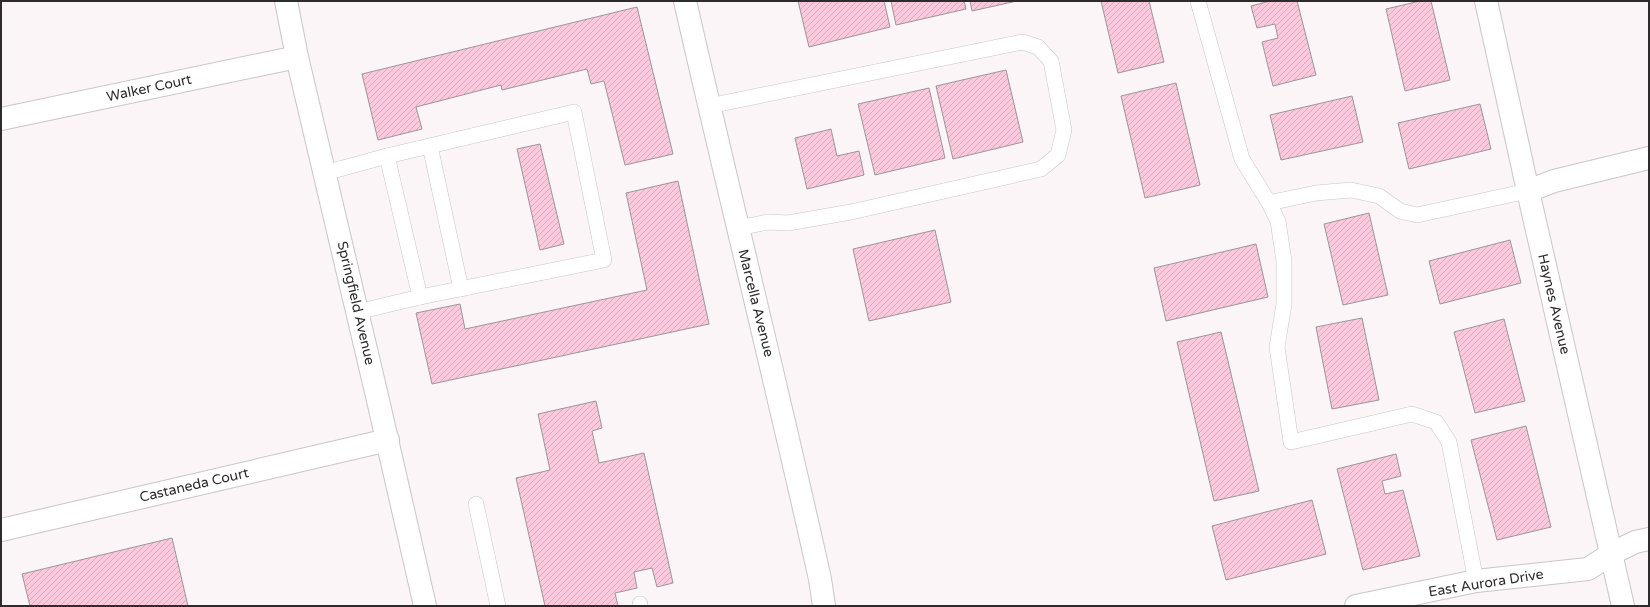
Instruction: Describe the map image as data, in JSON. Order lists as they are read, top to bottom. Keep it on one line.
{"streets":{"street":["Walker Court","Springfield Avenue","Marcella Avenue","Haynes Avenue","Castaneda Court","East Aurora Drive"]},"crossings":[["Walker Court","Springfield Avenue"],["Springfield Avenue","Castaneda Court"],["Haynes Avenue","East Aurora Drive"]]}
